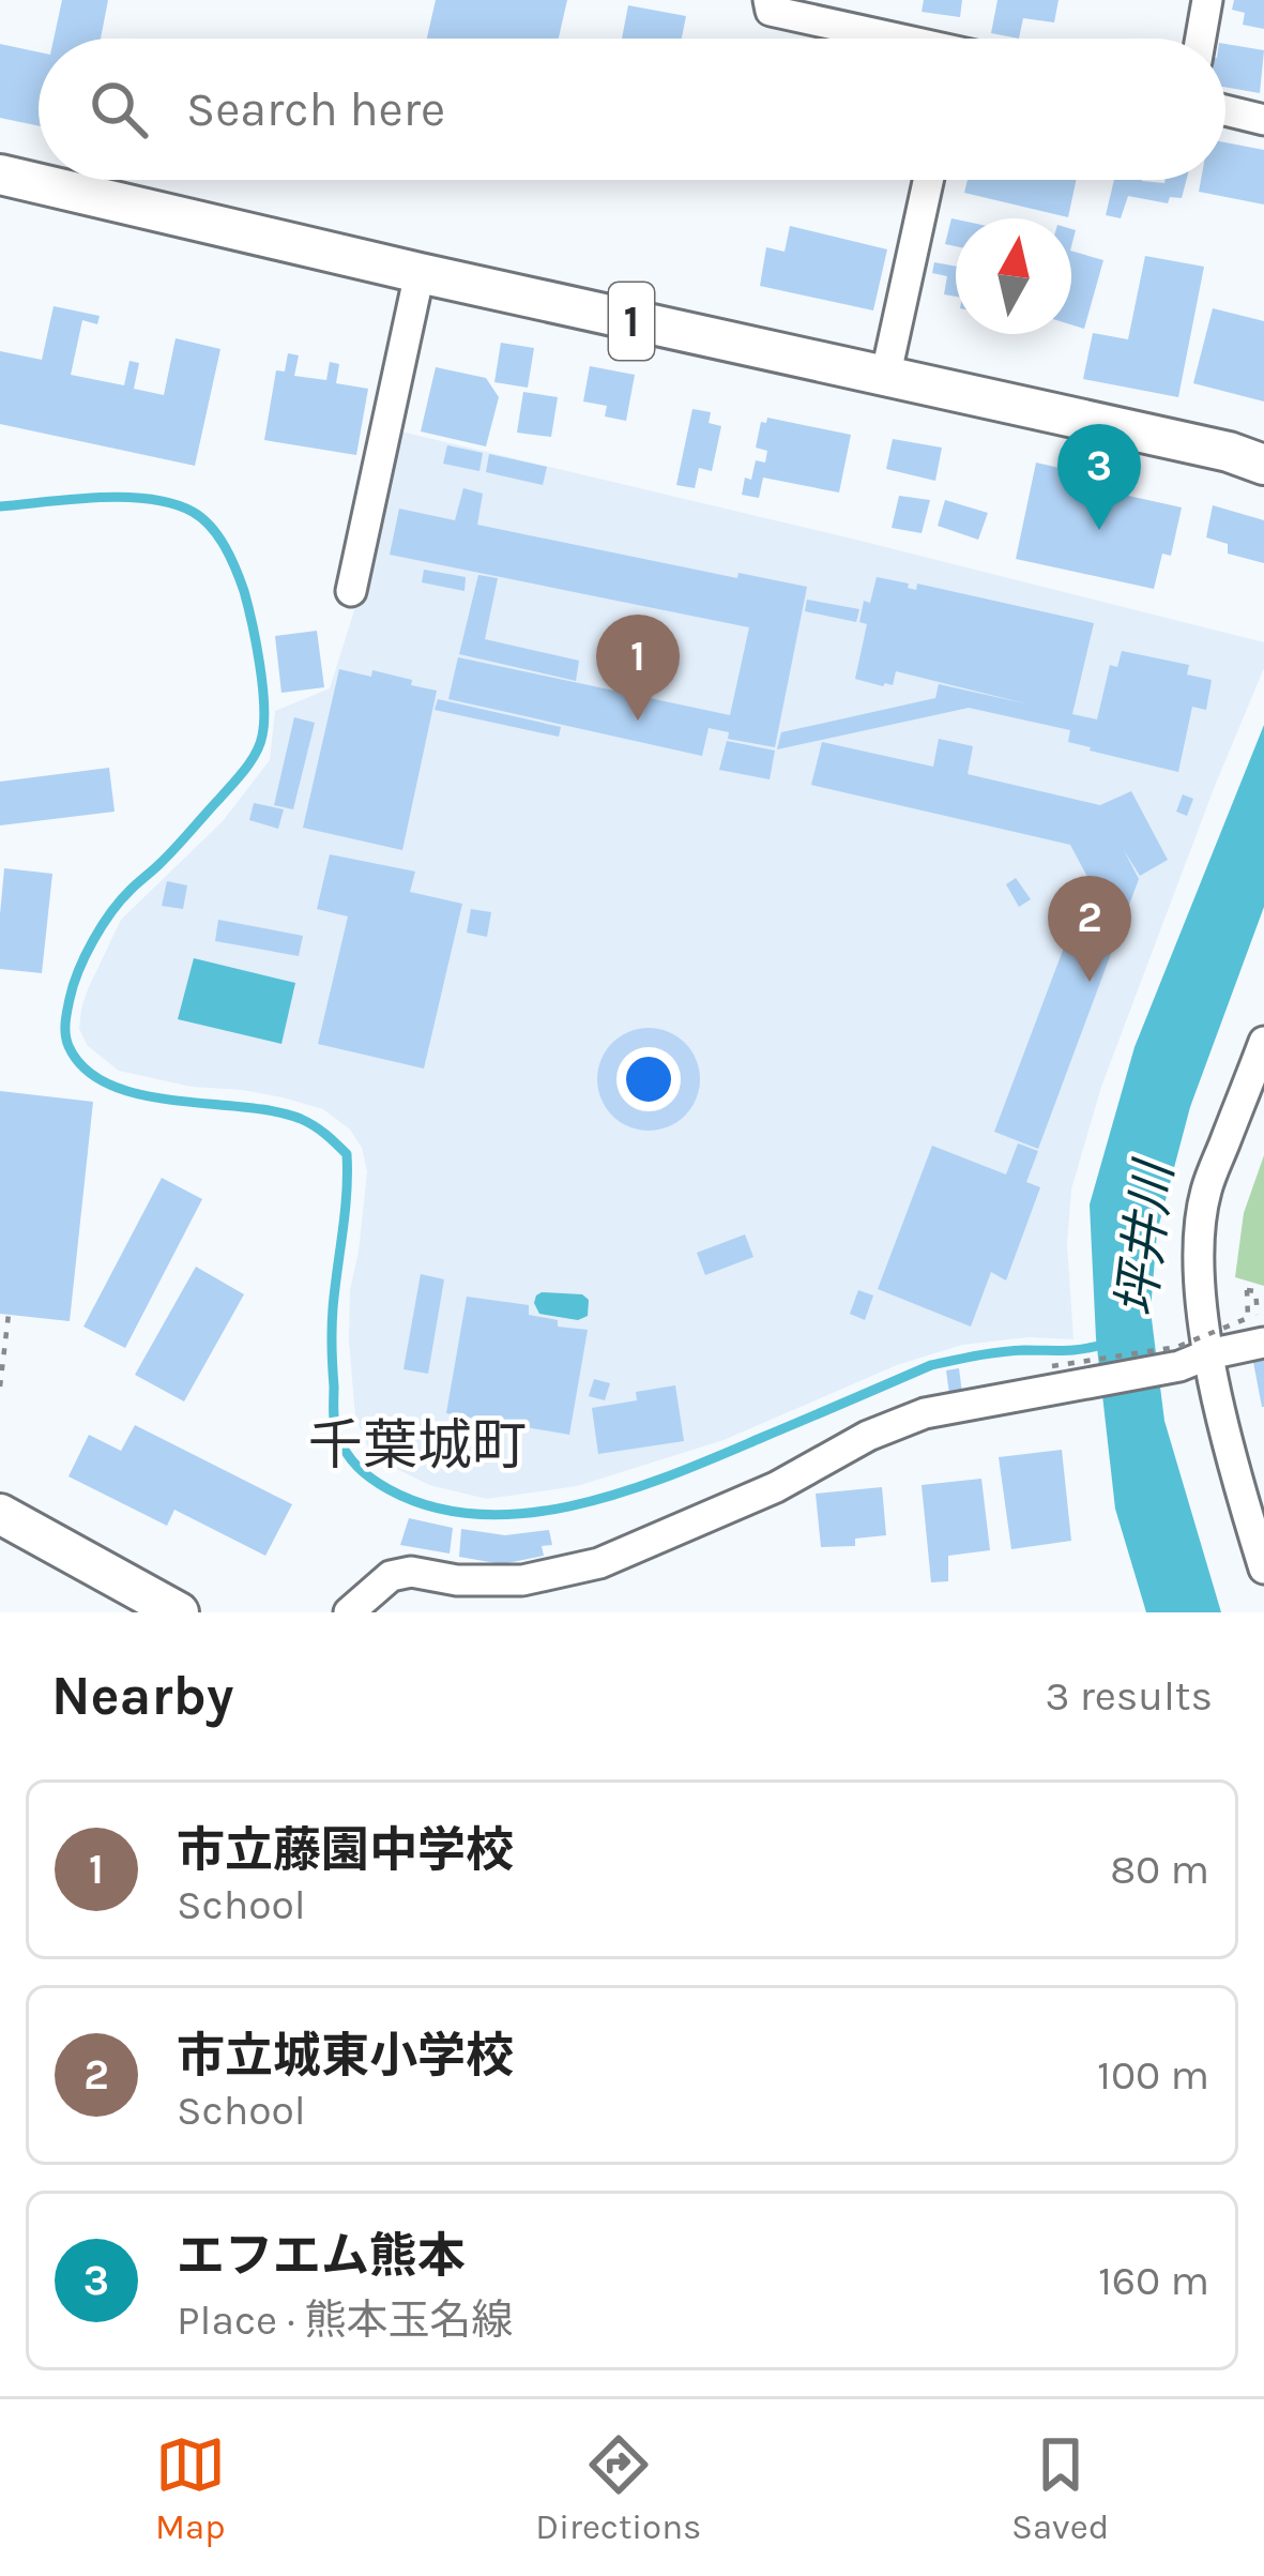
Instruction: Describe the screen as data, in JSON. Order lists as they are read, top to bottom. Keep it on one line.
{"streets":{"main road":["1"]},"districts":["千葉城町"],"water":["坪井川"],"north":"top","page":{"search":"Search here","pins":["3","1","2"],"heading":["Nearby","3 results"],"list":[{"mark":"1","name":"市立藤園中学校","note":"School","value":"80 m"},{"mark":"2","name":"市立城東小学校","note":"School","value":"100 m"},{"mark":"3","name":"エフエム熊本","note":"Place · 熊本玉名線","value":"160 m"}],"nav":["Map","Directions","Saved"]}}
